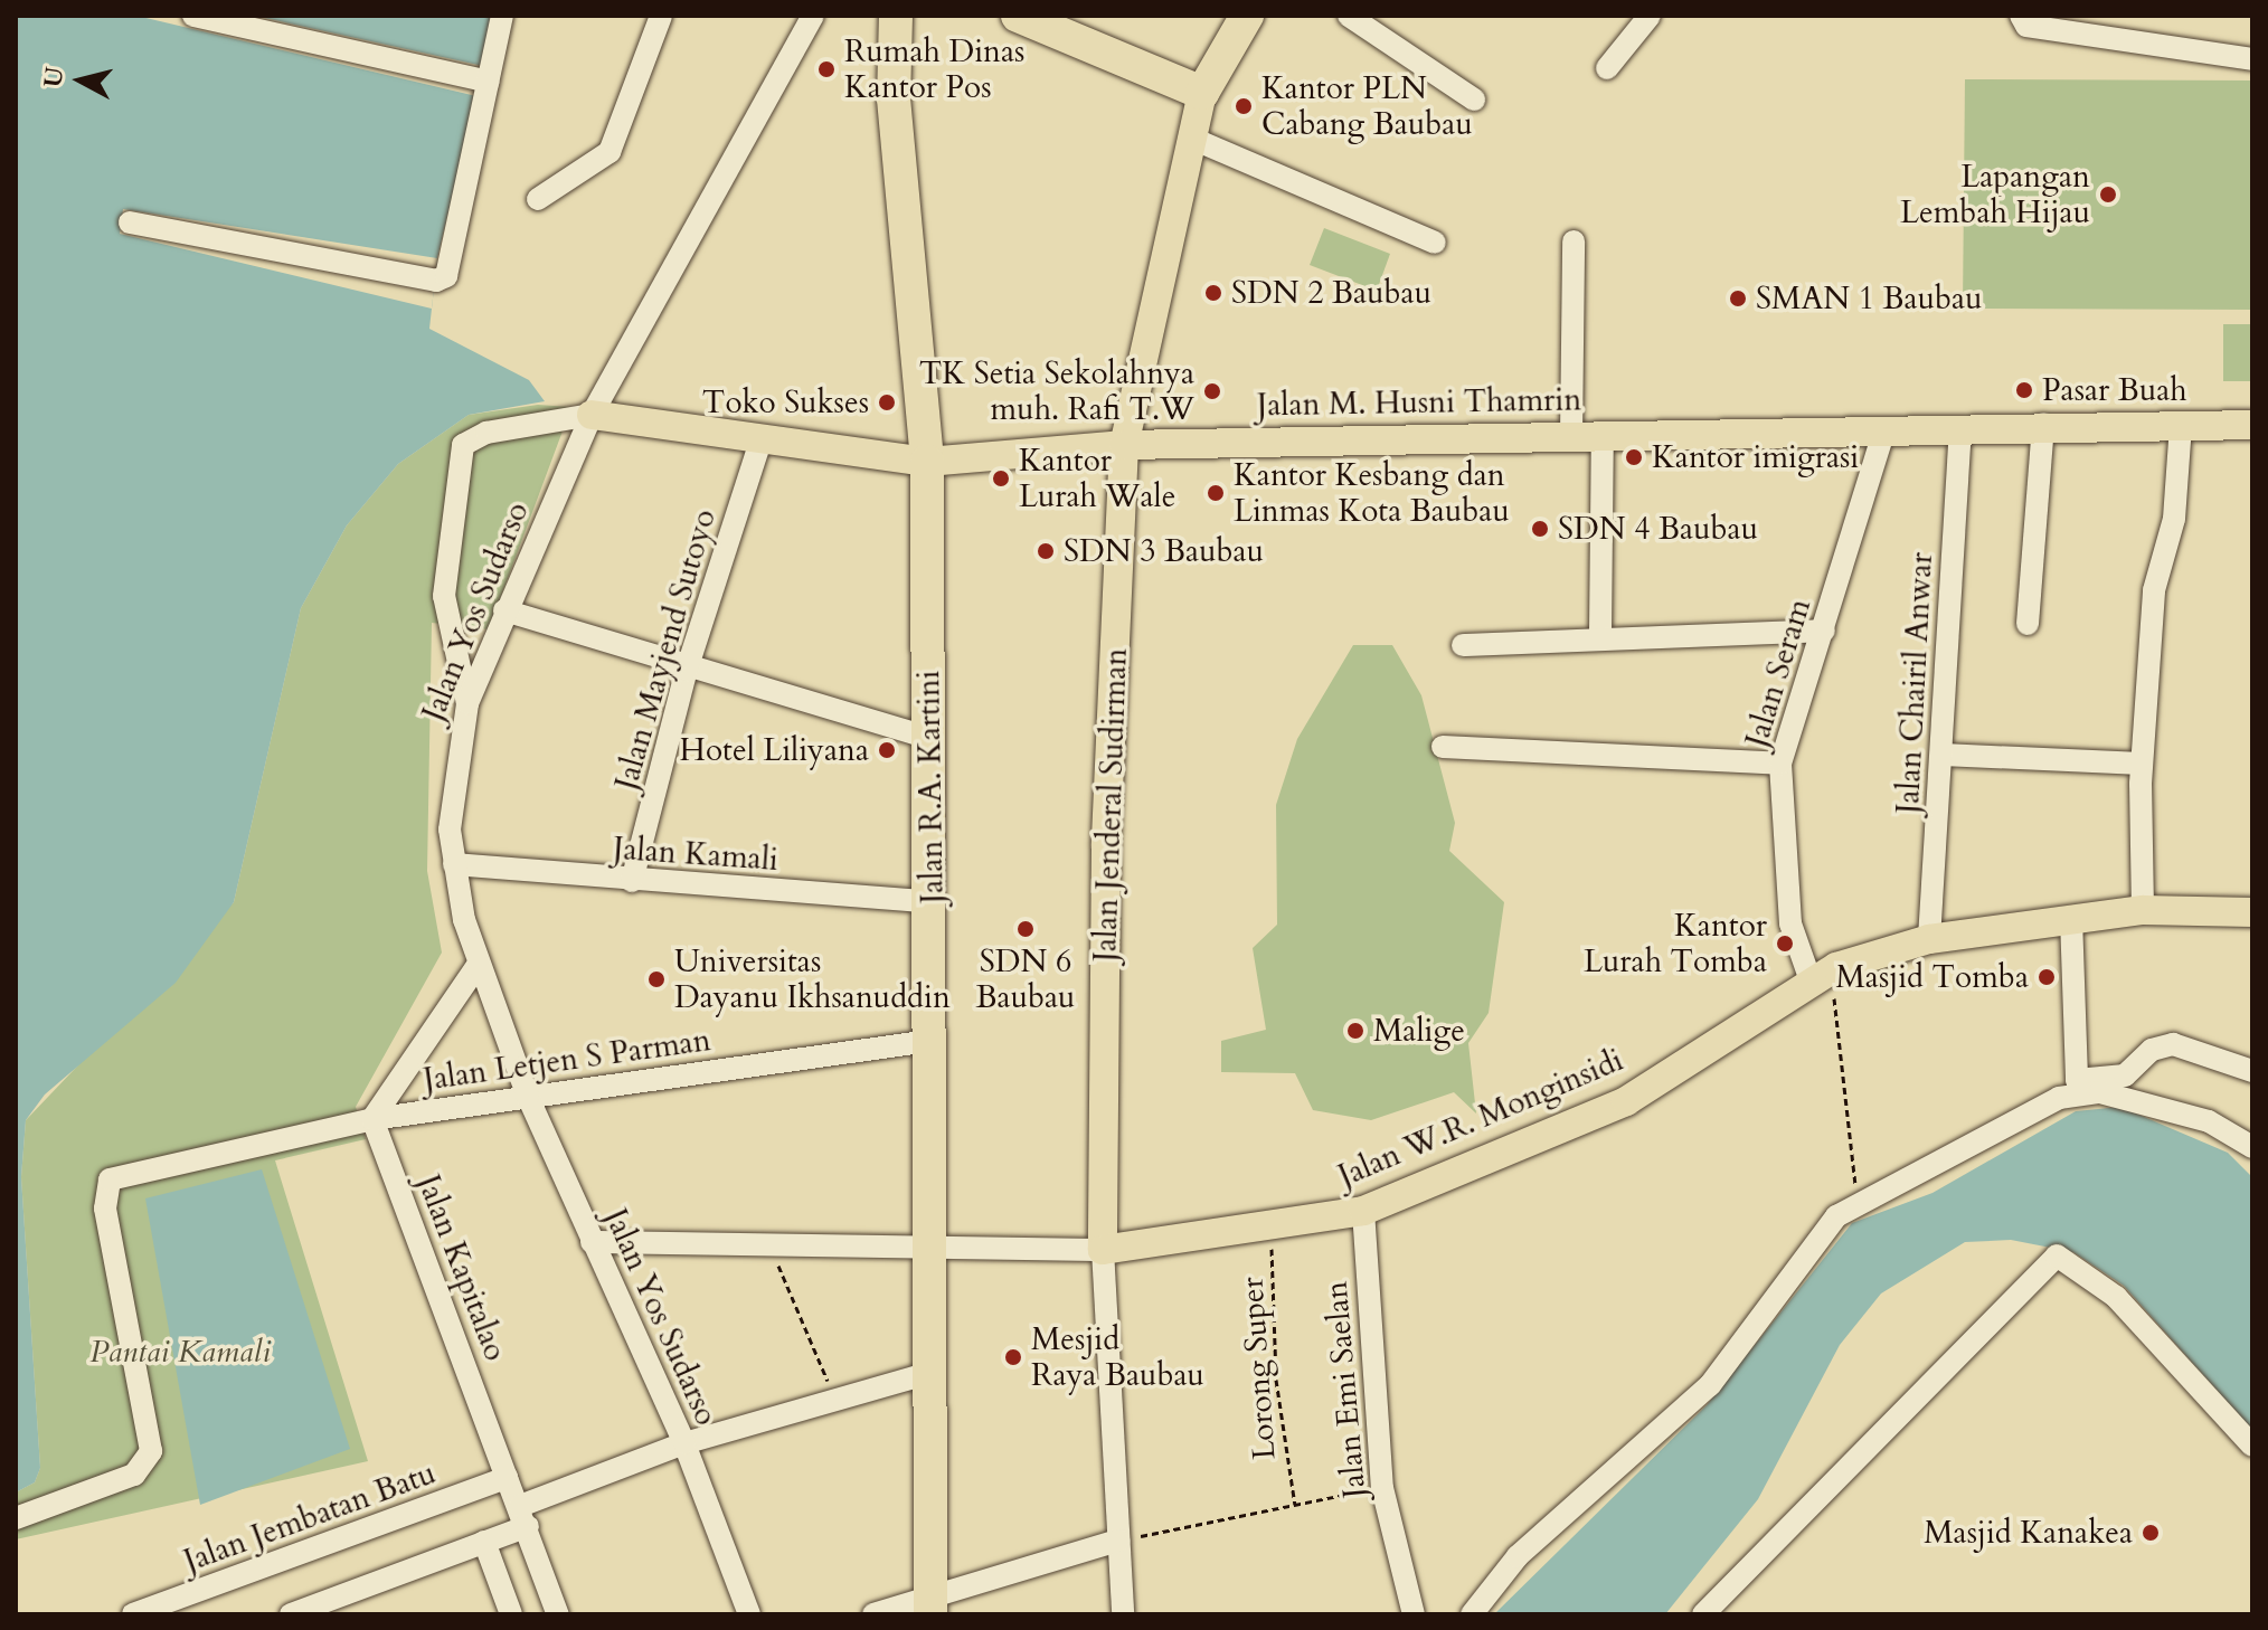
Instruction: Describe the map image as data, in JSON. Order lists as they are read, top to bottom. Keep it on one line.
{"streets":{"highway":["Jalan R.A. Kartini","Jalan Jenderal Sudirman"],"main road":["Jalan M. Husni Thamrin","Jalan W.R. Monginsidi"],"street":["Jalan Yos Sudarso","Jalan Mayjend Sutoyo","Jalan Seram","Jalan Chairil Anwar","Jalan Kamali","Jalan Letjen S Parman","Jalan Kapitalao","Jalan Emi Saelan","Jalan Jembatan Batu"],"path":["Lorong Super"]},"crossings":[["Jalan M. Husni Thamrin","Jalan Yos Sudarso"],["Jalan M. Husni Thamrin","Jalan Mayjend Sutoyo"],["Jalan M. Husni Thamrin","Jalan Seram"],["Jalan M. Husni Thamrin","Jalan Chairil Anwar"],["Jalan M. Husni Thamrin","Jalan R.A. Kartini"],["Jalan M. Husni Thamrin","Jalan Jenderal Sudirman"],["Jalan Yos Sudarso","Jalan Kamali"],["Jalan Yos Sudarso","Jalan Letjen S Parman"],["Jalan Yos Sudarso","Jalan W.R. Monginsidi"],["Jalan Mayjend Sutoyo","Jalan Kamali"],["Jalan Seram","Jalan W.R. Monginsidi"],["Jalan Chairil Anwar","Jalan W.R. Monginsidi"],["Jalan R.A. Kartini","Jalan Kamali"],["Jalan R.A. Kartini","Jalan Letjen S Parman"],["Jalan R.A. Kartini","Jalan W.R. Monginsidi"],["Jalan Jenderal Sudirman","Jalan W.R. Monginsidi"],["Jalan Letjen S Parman","Jalan Kapitalao"],["Jalan W.R. Monginsidi","Lorong Super"],["Jalan W.R. Monginsidi","Jalan Emi Saelan"],["Jalan Kapitalao","Jalan Jembatan Batu"]],"parks":["Pantai Kamali"],"places":["Rumah Dinas Kantor Pos","Kantor PLN Cabang Baubau","Lapangan Lembah Hijau","SDN 2 Baubau","SMAN 1 Baubau","Pasar Buah","TK Setia Sekolahnya muh. Rafi T.W","Toko Sukses","Kantor imigrasi","Kantor Lurah Wale","Kantor Kesbang dan Linmas Kota Baubau","SDN 4 Baubau","SDN 3 Baubau","Hotel Liliyana","SDN 6 Baubau","Kantor Lurah Tomba","Masjid Tomba","Universitas Dayanu Ikhsanuddin","Malige","Mesjid Raya Baubau","Masjid Kanakea"],"north":"left"}
